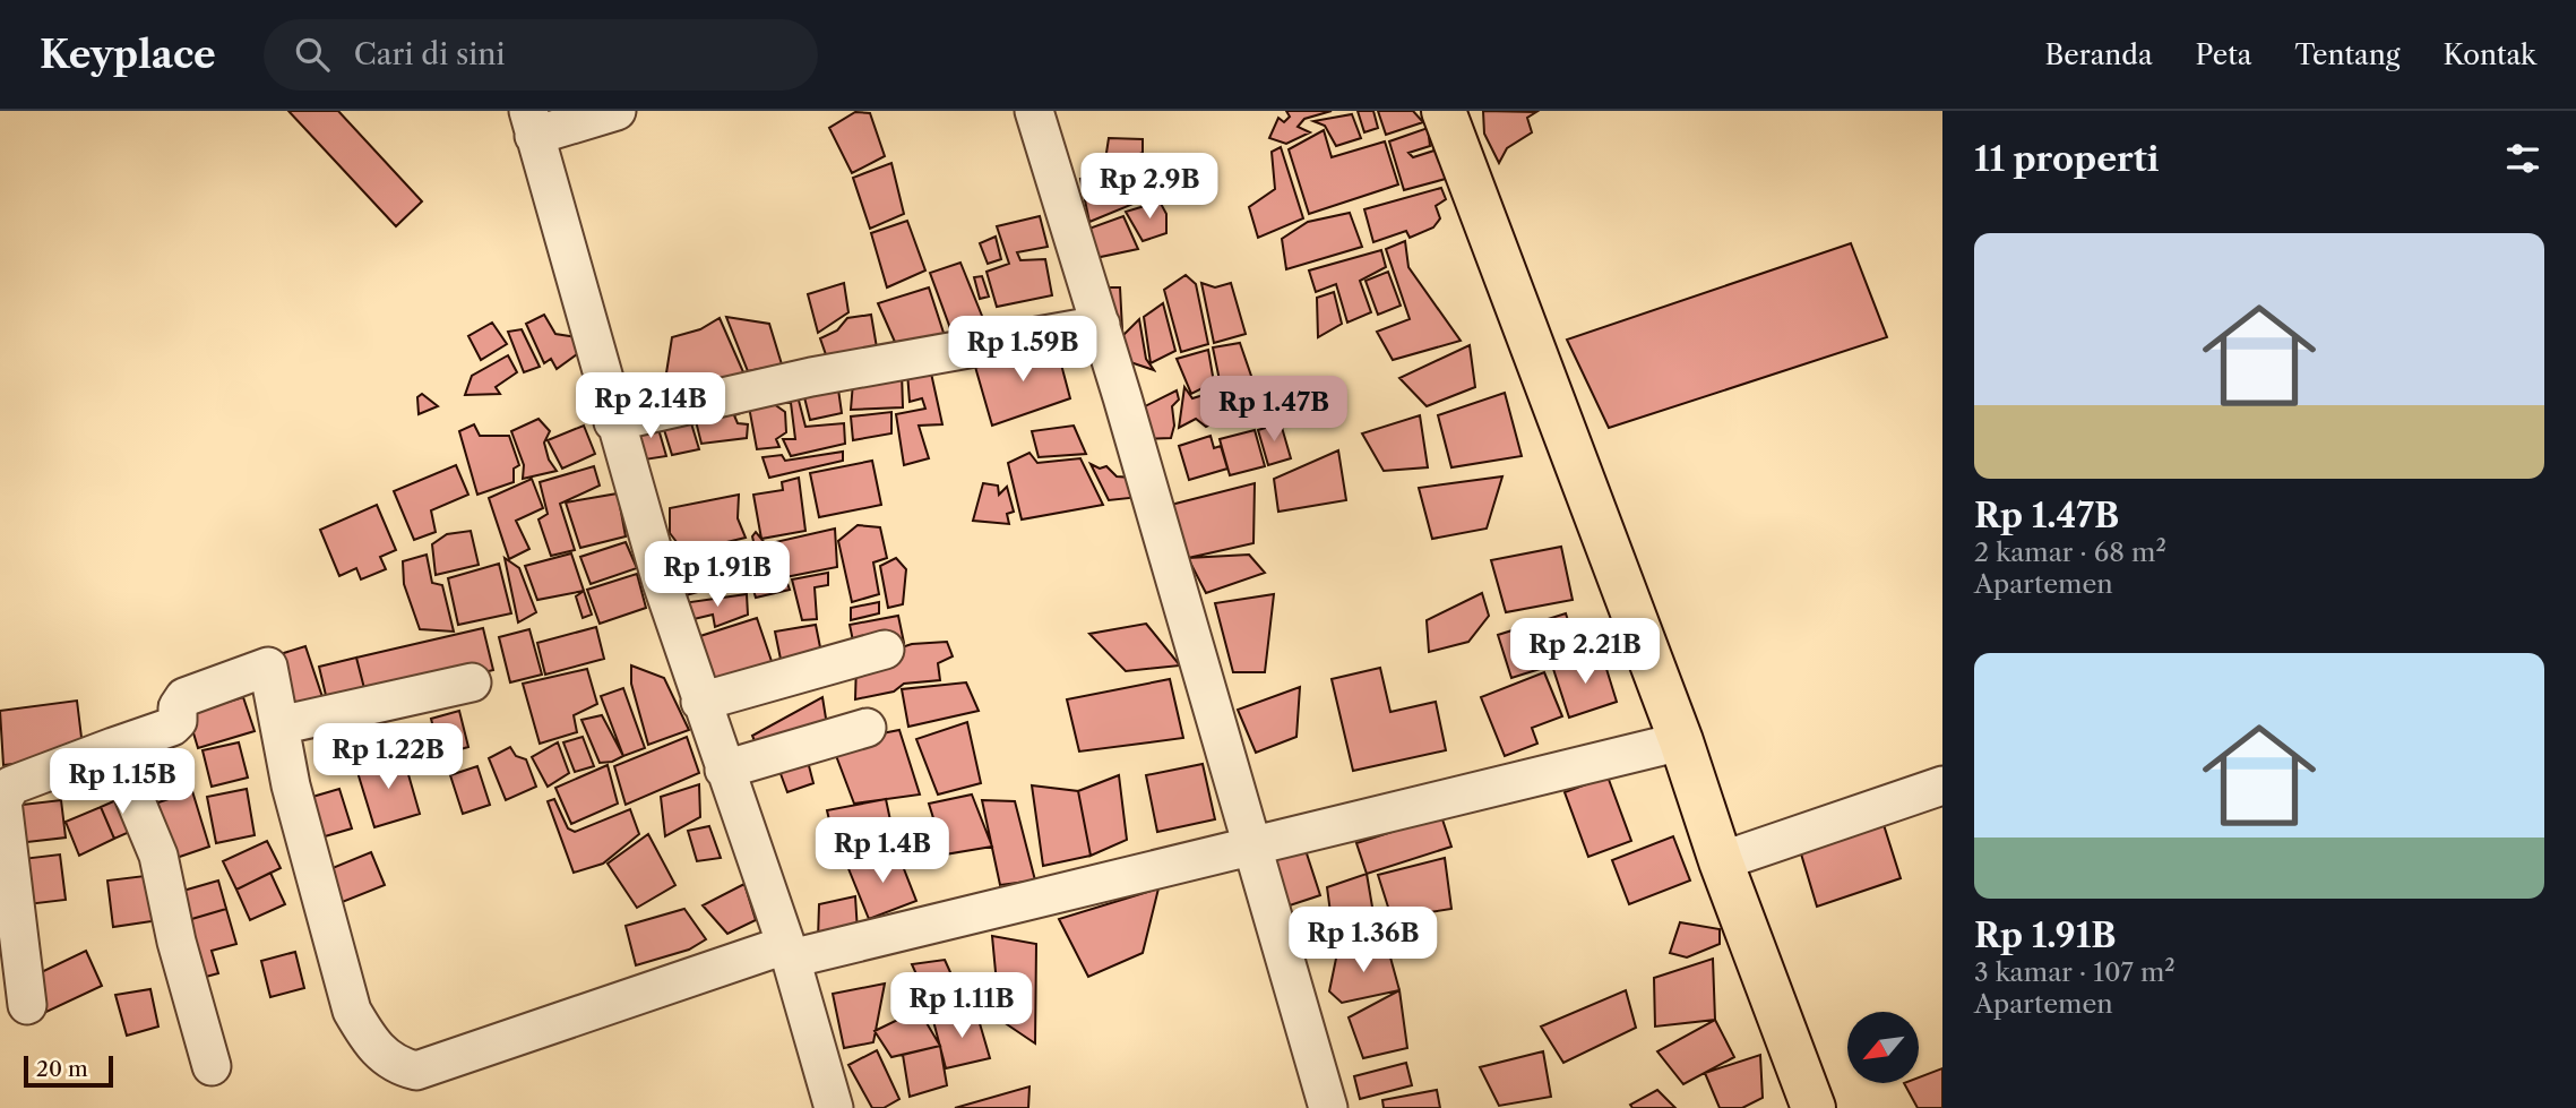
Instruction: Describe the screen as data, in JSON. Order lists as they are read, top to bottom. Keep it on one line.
{"scale_bar":"20 m","north":"bottom left","page":{"header":"Keyplace","search":"Cari di sini","nav":["Beranda","Peta","Tentang","Kontak"],"heading":"11 properti","price":["Rp 2.9B","Rp 1.59B","Rp 2.14B","Rp 1.47B","Rp 1.91B","Rp 2.21B","Rp 1.22B","Rp 1.15B","Rp 1.4B","Rp 1.36B","Rp 1.11B"],"list":[{"name":"Rp 1.47B","note":"2 kamar · 68 m² · Apartemen"},{"name":"Rp 1.91B","note":"3 kamar · 107 m² · Apartemen"}],"scale":"20 m"}}
